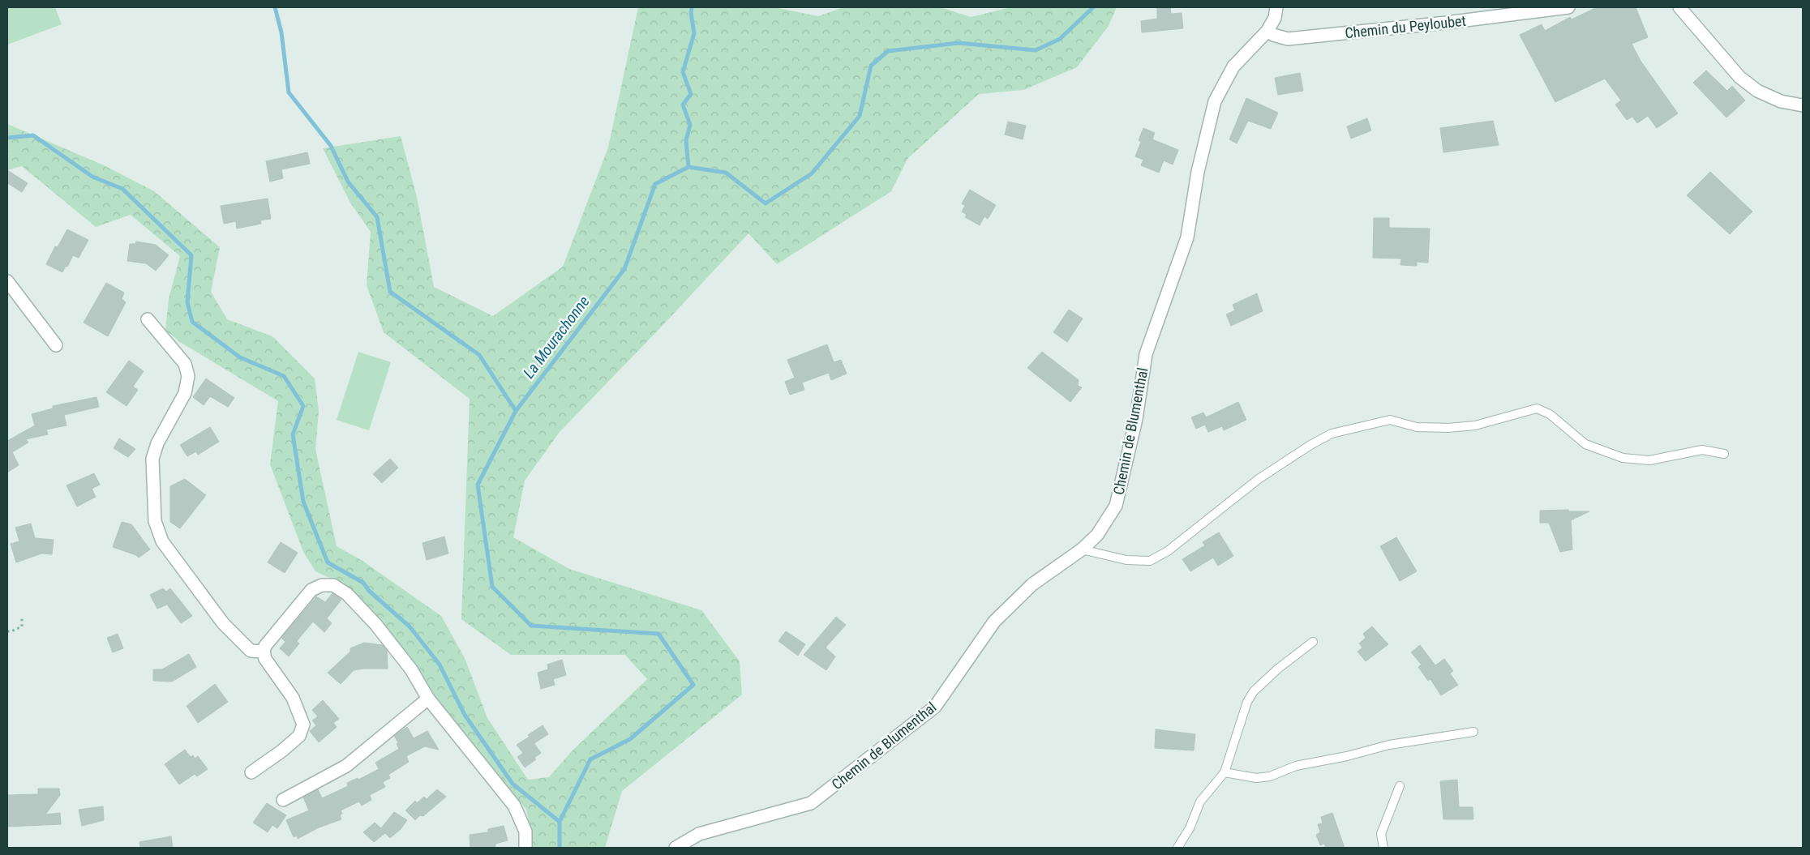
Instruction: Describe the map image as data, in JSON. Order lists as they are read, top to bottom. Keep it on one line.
{"streets":{"street":["Chemin du Peyloubet","Chemin de Blumenthal"]},"crossings":[["Chemin du Peyloubet","Chemin de Blumenthal"]],"water":["La Mourachonne"]}
